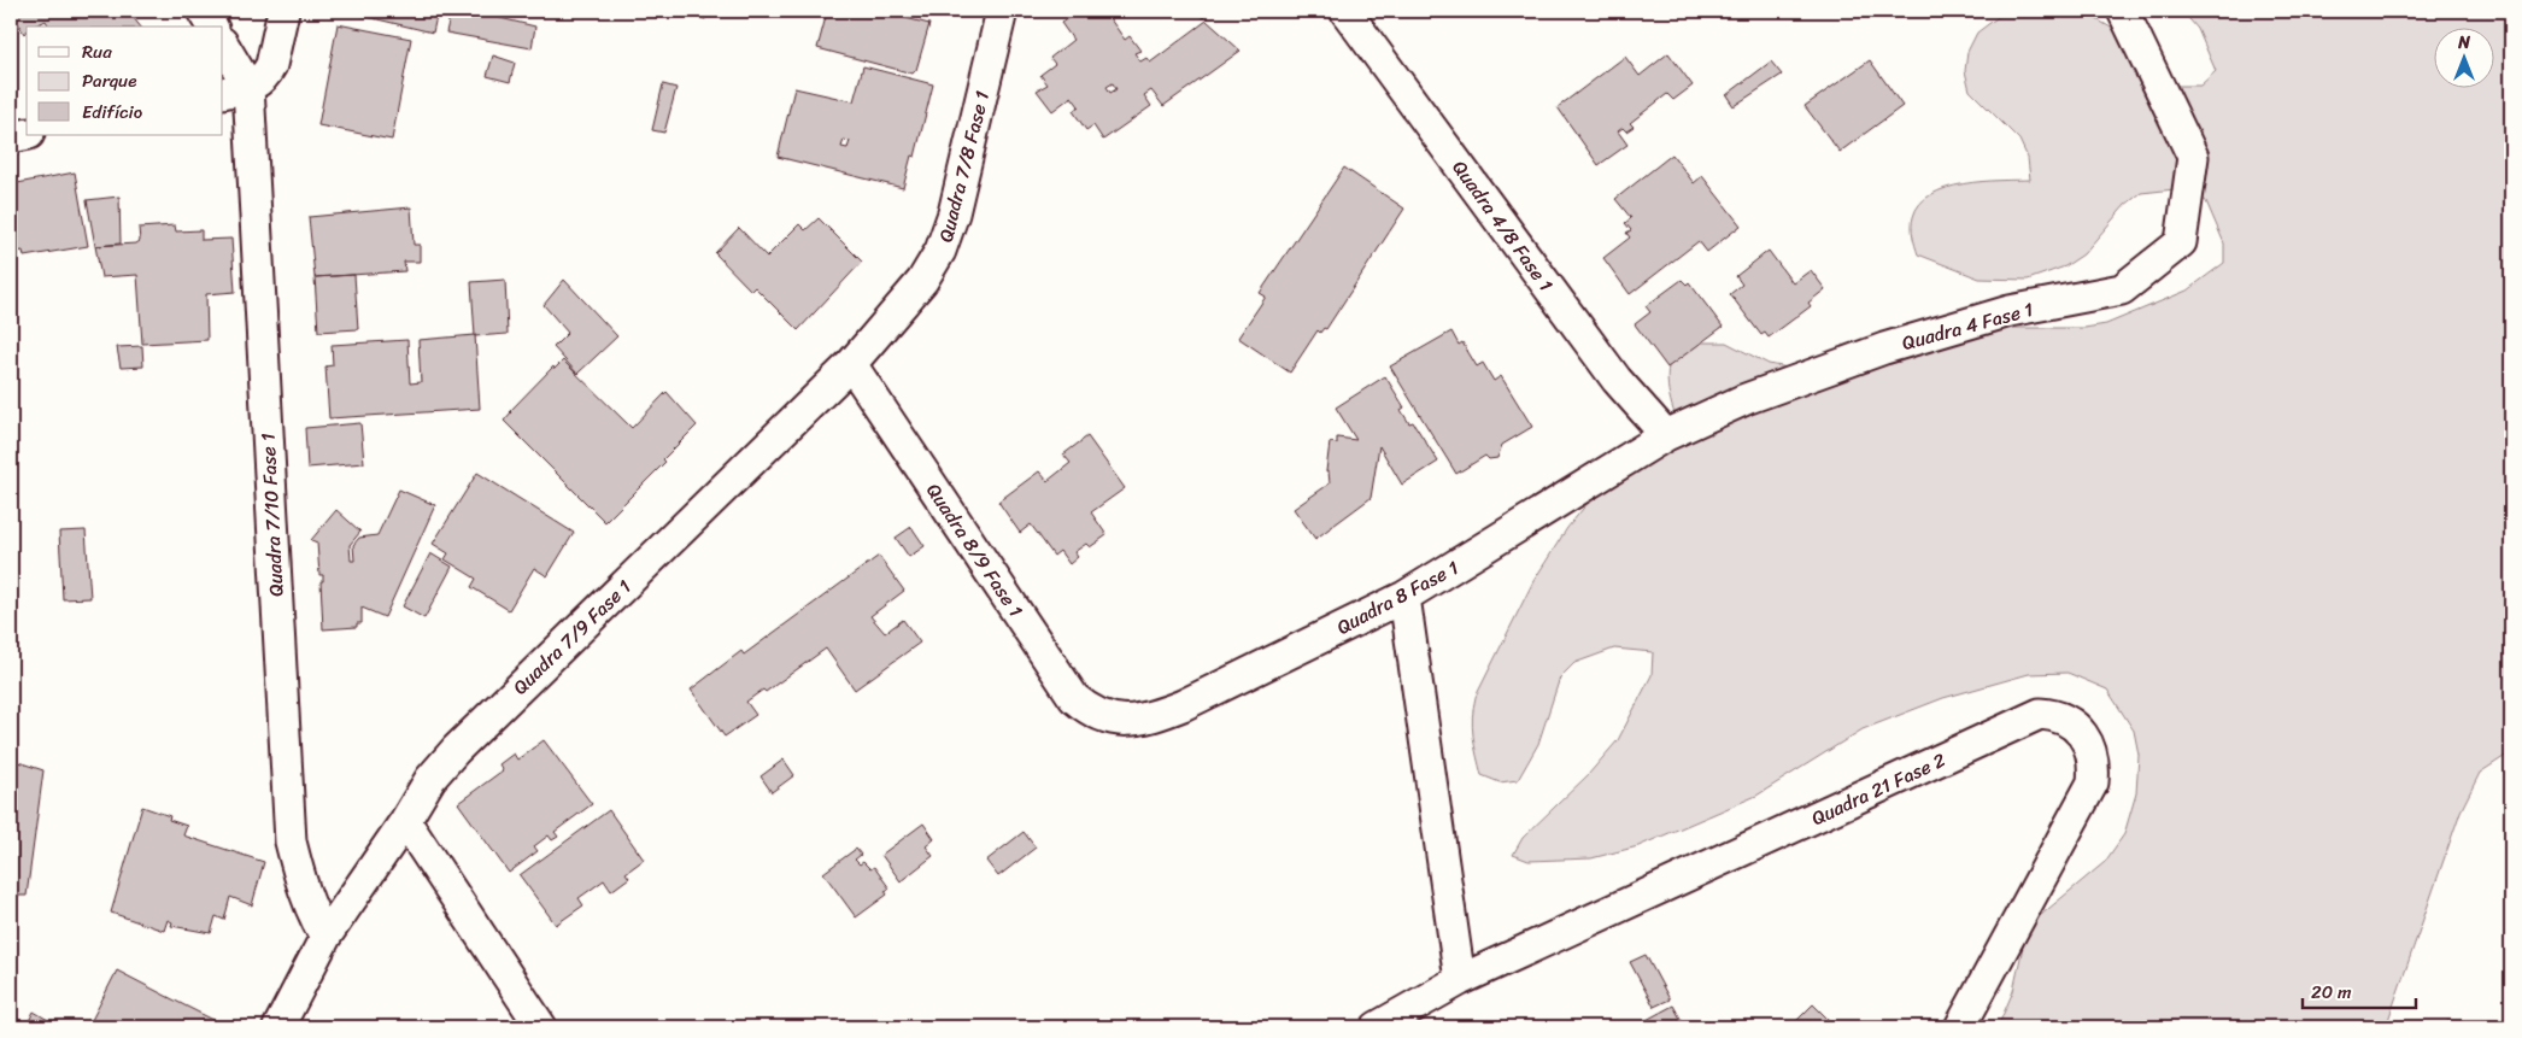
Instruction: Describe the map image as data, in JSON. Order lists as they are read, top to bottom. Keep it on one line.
{"streets":{"street":["Quadra 7/8 Fase 1","Quadra 4/8 Fase 1","Quadra 4 Fase 1","Quadra 7/10 Fase 1","Quadra 8/9 Fase 1","Quadra 8 Fase 1","Quadra 7/9 Fase 1","Quadra 21 Fase 2"]},"crossings":[["Quadra 7/8 Fase 1","Quadra 8/9 Fase 1"],["Quadra 7/8 Fase 1","Quadra 7/9 Fase 1"],["Quadra 4/8 Fase 1","Quadra 4 Fase 1"],["Quadra 4/8 Fase 1","Quadra 8 Fase 1"],["Quadra 4 Fase 1","Quadra 8 Fase 1"],["Quadra 7/10 Fase 1","Quadra 7/9 Fase 1"],["Quadra 8/9 Fase 1","Quadra 8 Fase 1"],["Quadra 8/9 Fase 1","Quadra 7/9 Fase 1"]],"legend":["Rua","Parque","Edifício"],"scale_bar":"20 m","north":"top"}
